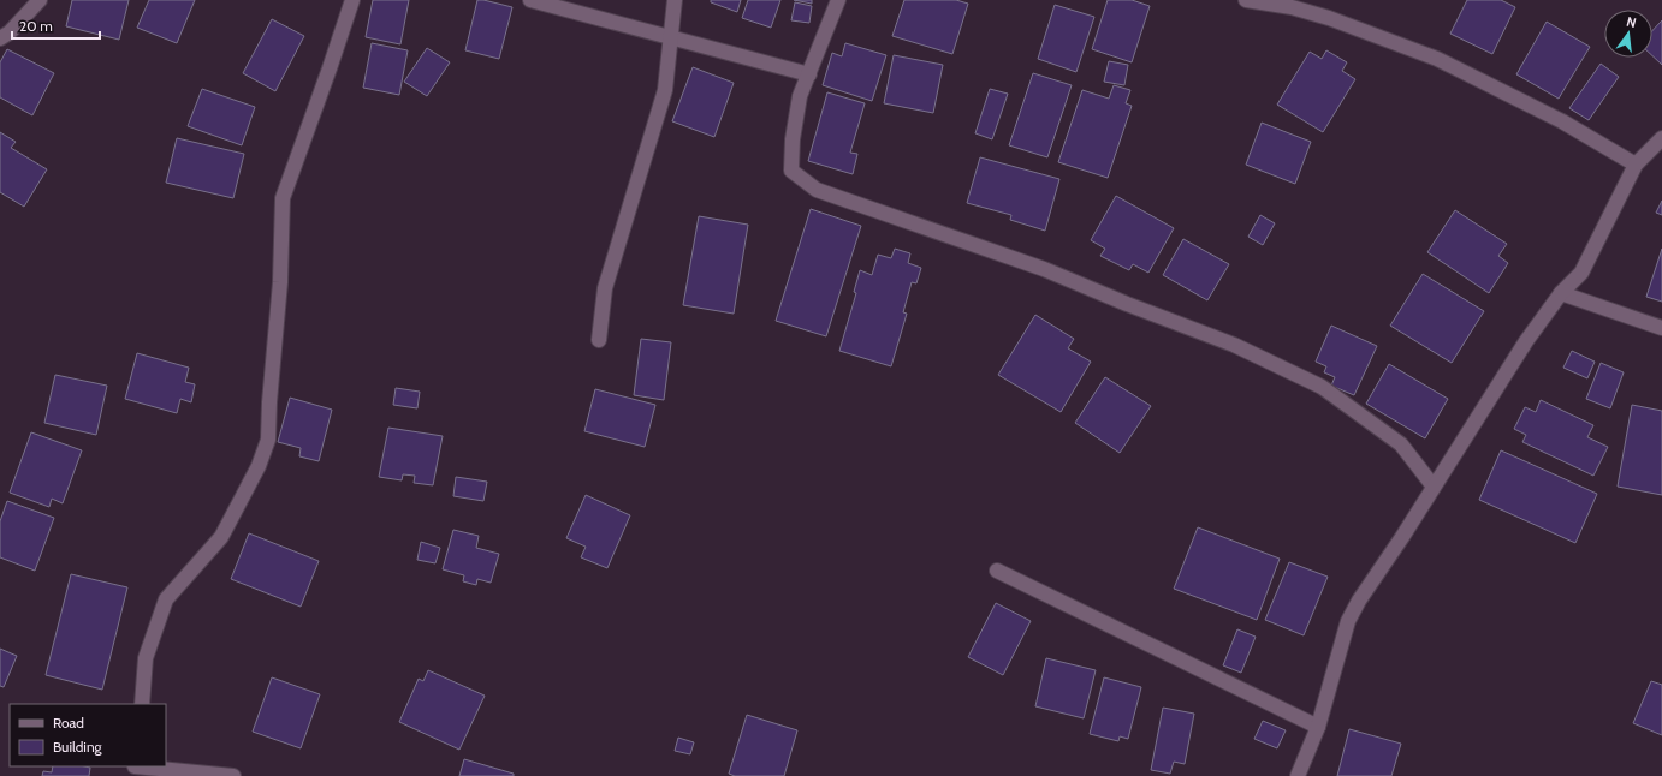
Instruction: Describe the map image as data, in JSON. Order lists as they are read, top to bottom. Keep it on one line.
{"legend":["Road","Building"],"scale_bar":"20 m","north":"top"}
